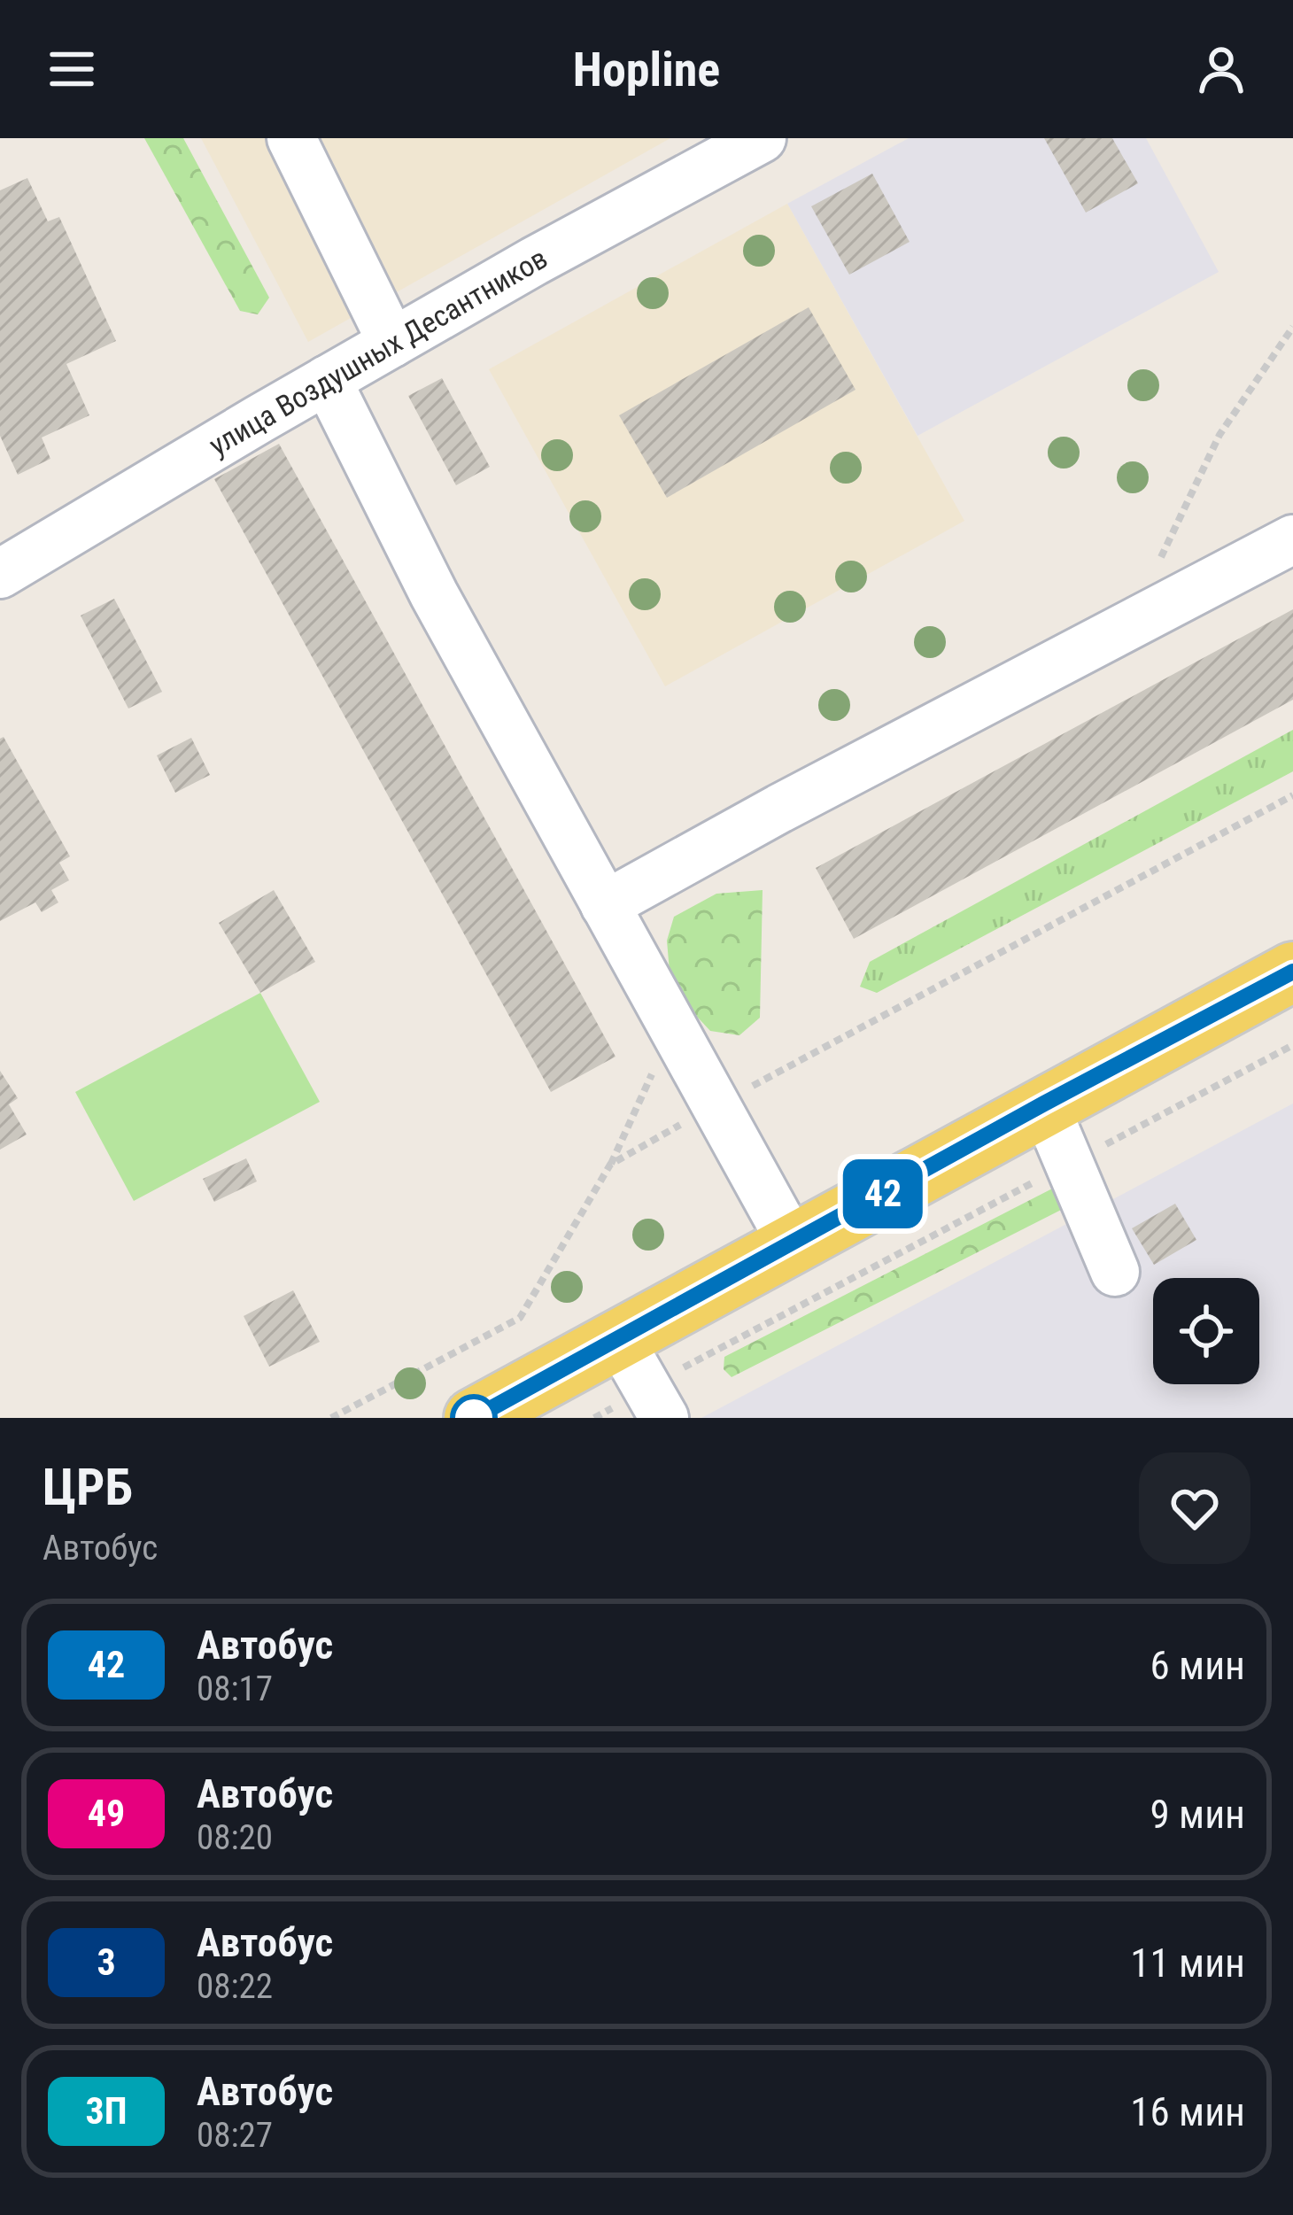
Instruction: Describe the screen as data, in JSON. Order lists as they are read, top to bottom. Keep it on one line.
{"streets":{"street":["улица Воздушных Десантников"]},"lines":["bus line 42"],"page":{"header":"Hopline","on_map":"42","heading":["ЦРБ","Автобус"],"list":[{"mark":"42","name":"Автобус","note":"08:17","value":"6 мин"},{"mark":"49","name":"Автобус","note":"08:20","value":"9 мин"},{"mark":"3","name":"Автобус","note":"08:22","value":"11 мин"},{"mark":"3П","name":"Автобус","note":"08:27","value":"16 мин"}]}}
